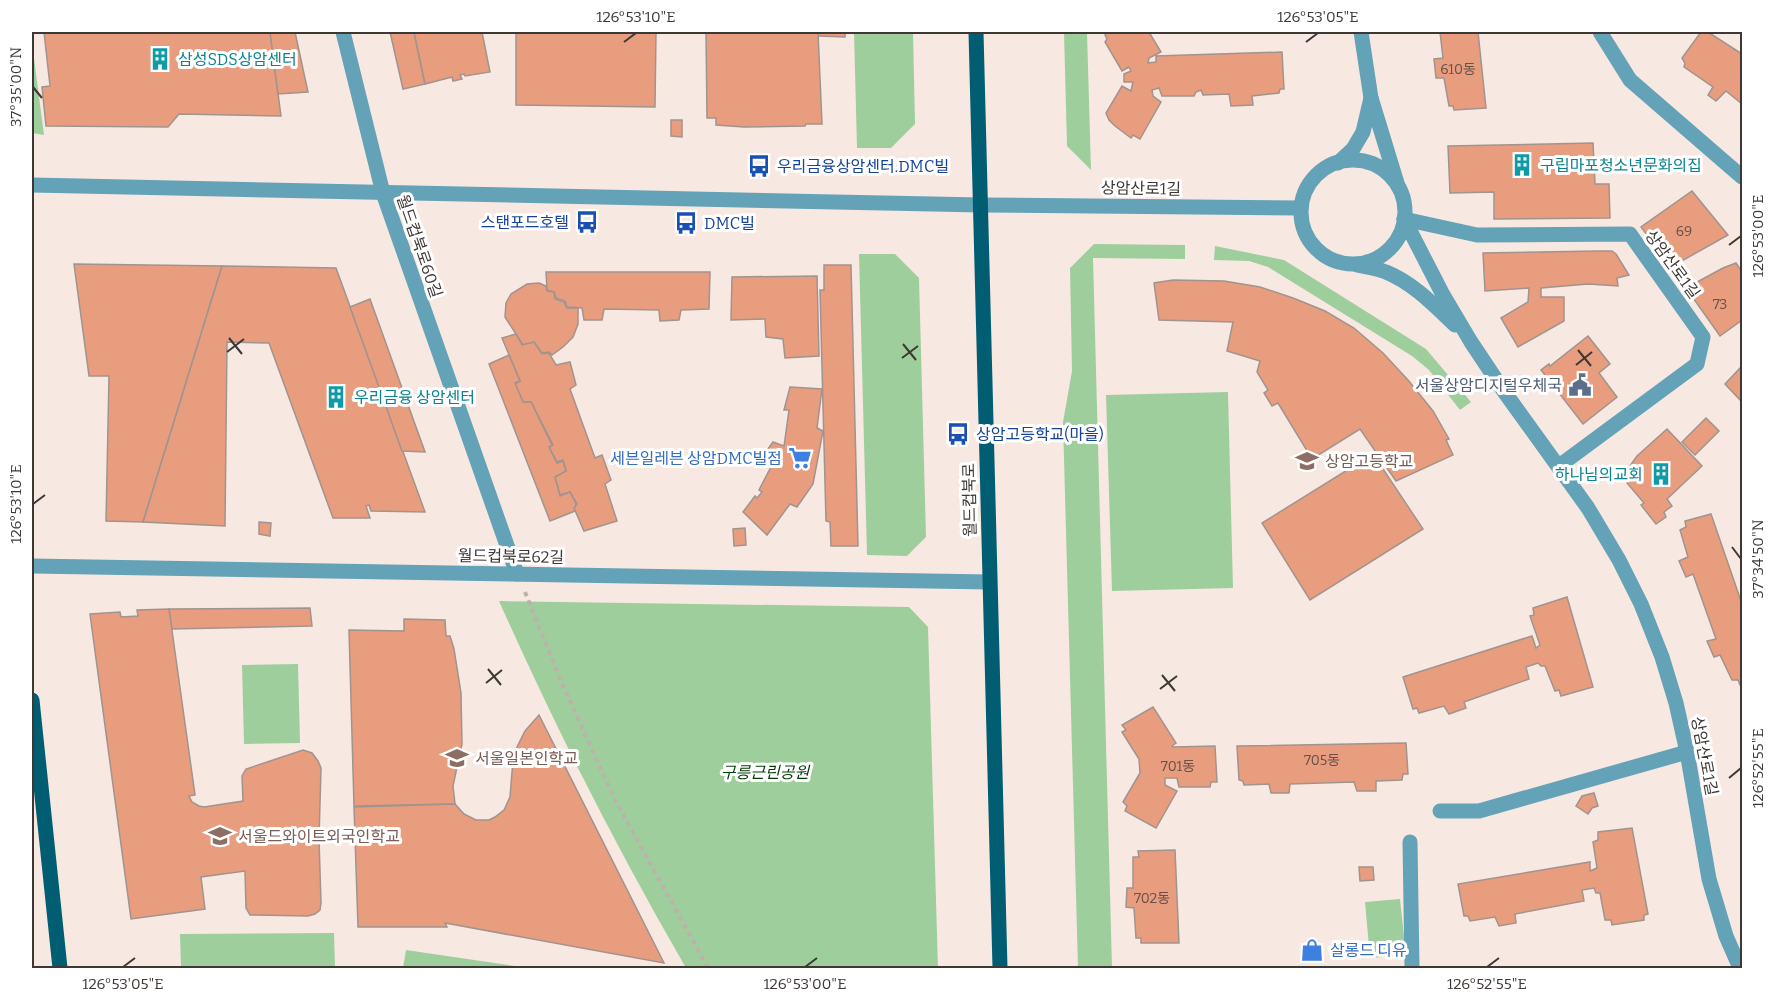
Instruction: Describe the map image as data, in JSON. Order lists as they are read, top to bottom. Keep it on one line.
{"streets":{"main road":["월드컵북로"],"street":["상암산로1길","월드컵북로60길","월드컵북로62길"]},"crossings":[["상암산로1길","월드컵북로60길"],["상암산로1길","월드컵북로"],["월드컵북로60길","월드컵북로62길"],["월드컵북로","월드컵북로62길"]],"parks":["구릉근린공원"],"places":{"building":["삼성SDS상암센터","구립마포청소년문화의집","우리금융 상암센터","하나님의교회"],"bus stop":["우리금융상암센터.DMC빌","스탠포드호텔","DMC빌","상암고등학교(마을)"],"public building":["서울상암디지털우체국"],"supermarket":["세븐일레븐 상암DMC빌점"],"school or university":["상암고등학교","서울일본인학교","서울드와이트외국인학교"],"shop":["살롱드 디유"]},"house_numbers":["610동","69","73","705동","701동","702동"],"coordinates":["126°53'10\"E","126°53'05\"E","37°35'00\"N","126°53'00\"E","37°34'50\"N","126°52'55\"E"]}
